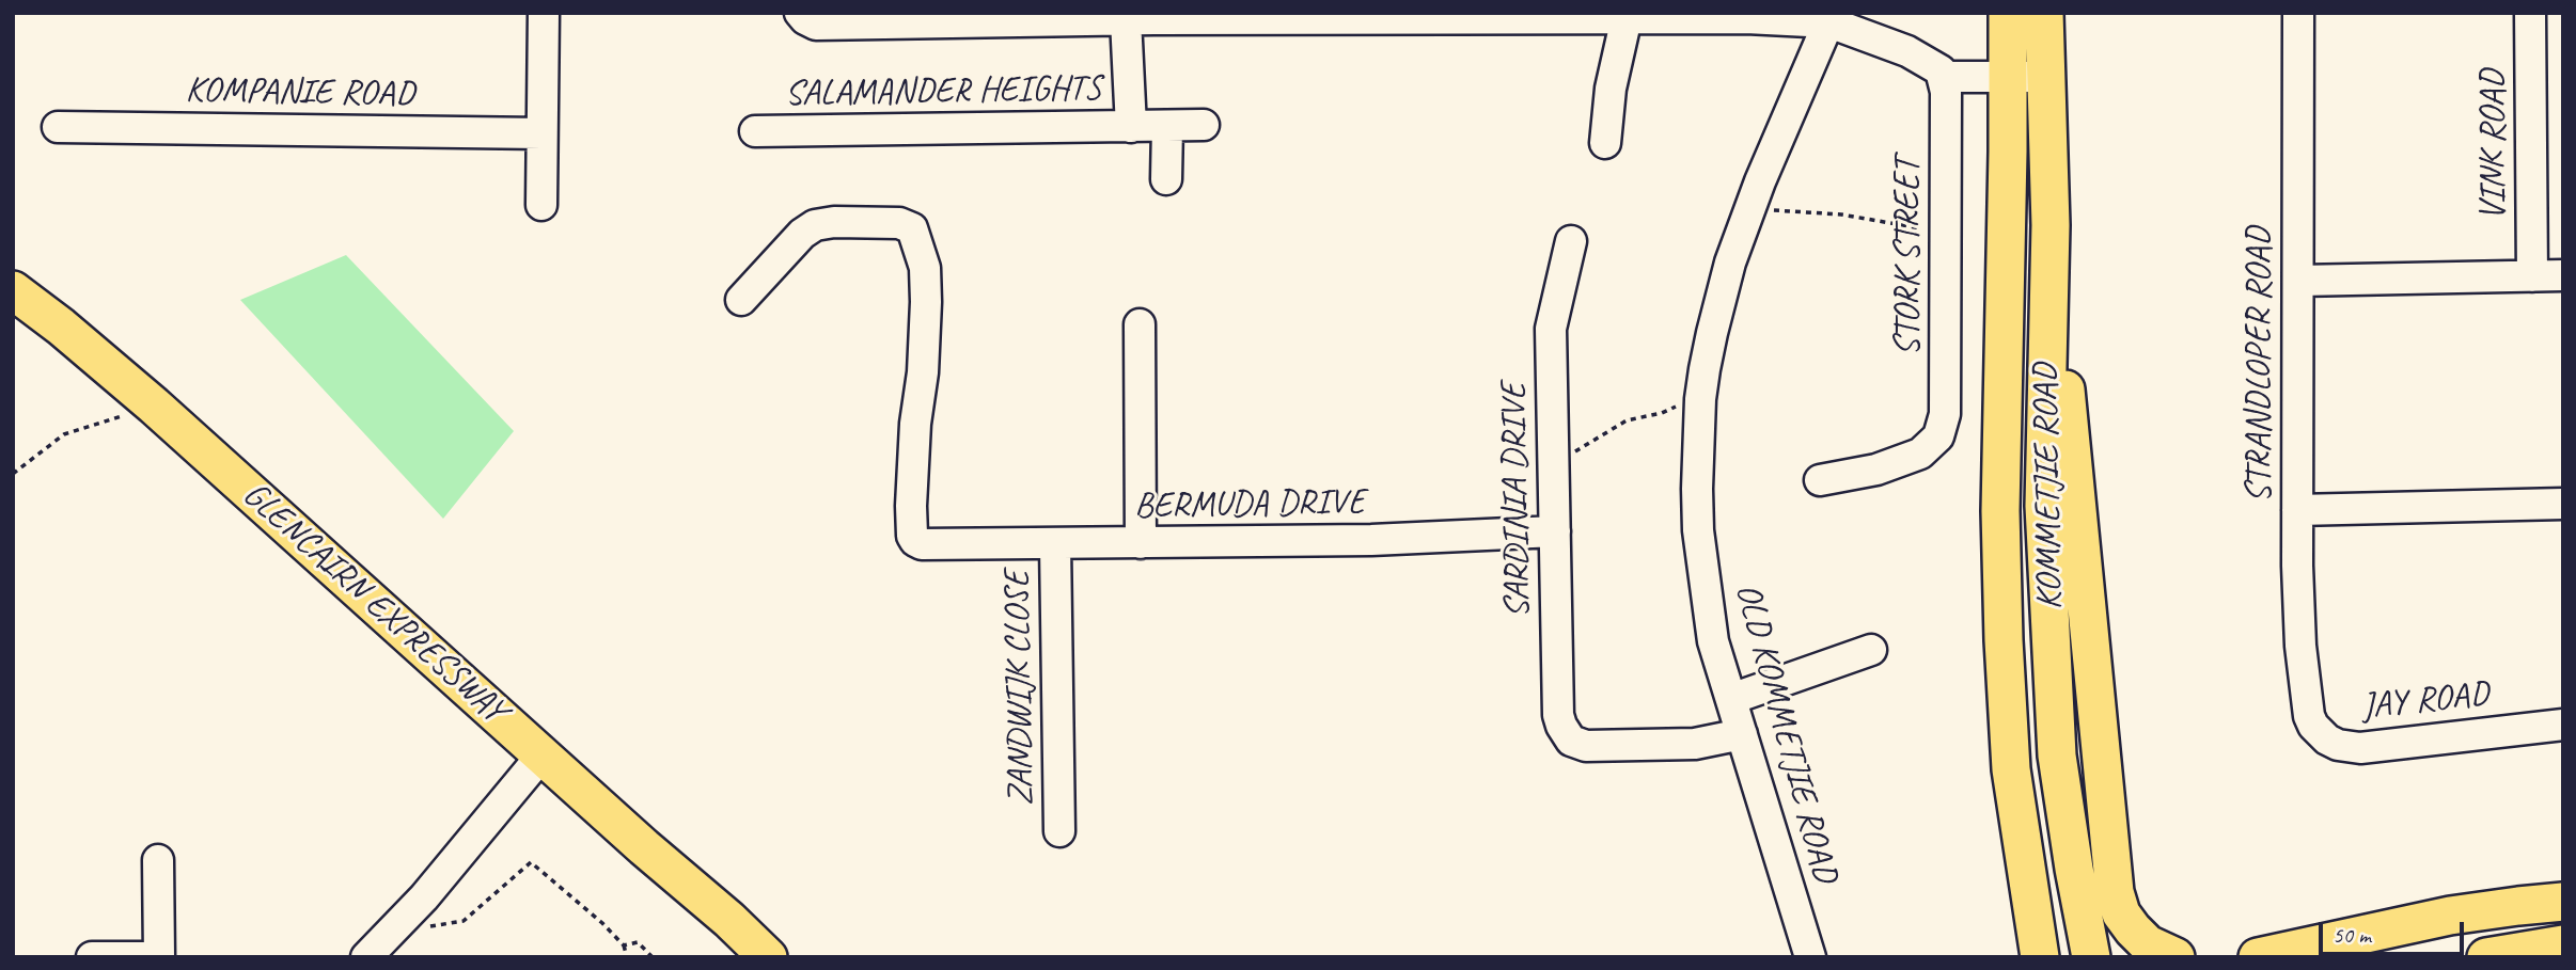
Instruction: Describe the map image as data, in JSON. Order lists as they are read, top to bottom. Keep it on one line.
{"streets":{"main road":["KOMMETJIE ROAD","GLENCAIRN EXPRESSWAY"],"street":["SALAMANDER HEIGHTS","KOMPANIE ROAD","VINK ROAD","STORK STREET","STRANDLOPER ROAD","SARDINIA DRIVE","BERMUDA DRIVE","ZANDWIJK CLOSE","JAY ROAD","OLD KOMMETJIE ROAD"]},"crossings":[["STRANDLOPER ROAD","JAY ROAD"],["SARDINIA DRIVE","BERMUDA DRIVE"],["SARDINIA DRIVE","OLD KOMMETJIE ROAD"],["BERMUDA DRIVE","ZANDWIJK CLOSE"]],"scale_bar":"50 m"}
